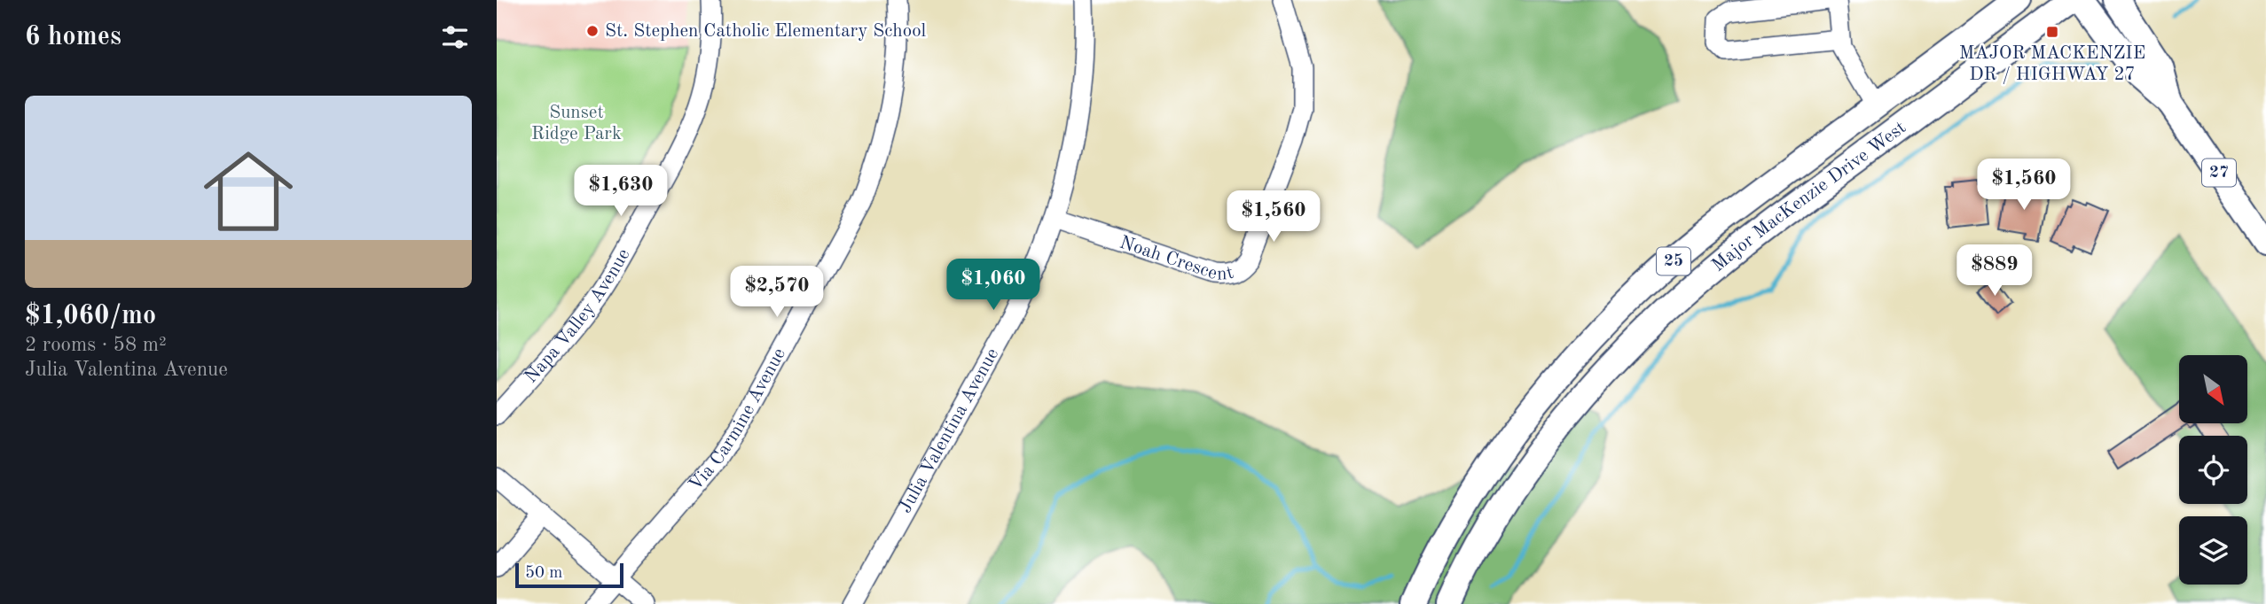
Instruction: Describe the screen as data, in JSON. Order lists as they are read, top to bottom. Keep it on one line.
{"streets":{"main road":["27","Major MacKenzie Drive West","25"],"street":["Noah Crescent","Napa Valley Avenue","Via Carmine Avenue","Julia Valentina Avenue"]},"crossings":[["Noah Crescent","Julia Valentina Avenue"]],"parks":["Sunset Ridge Park"],"places":{"other":["St. Stephen Catholic Elementary School"],"transit":["MAJOR MACKENZIE DR / HIGHWAY 27"]},"scale_bar":"50 m","north":"bottom right","page":{"heading":"6 homes","list":[{"name":"$1,060/mo","note":"2 rooms · 58 m² · Julia Valentina Avenue"}],"price":["$1,560","$1,630","$1,560","$889","$1,060","$2,570"],"scale":"50 m"}}
